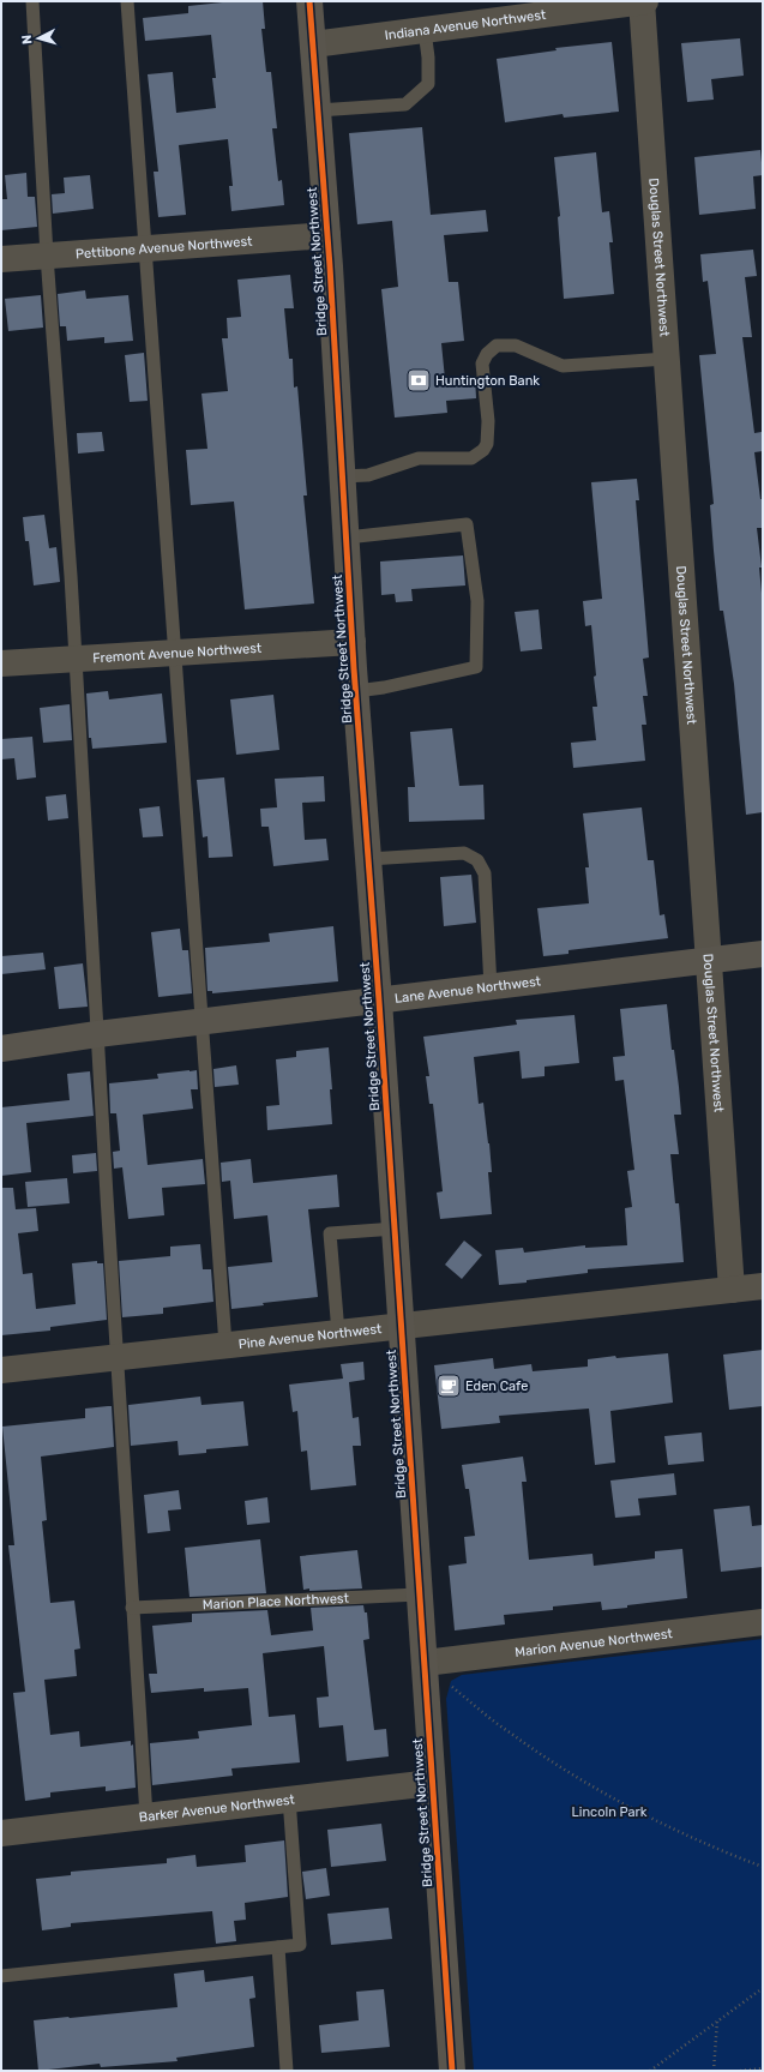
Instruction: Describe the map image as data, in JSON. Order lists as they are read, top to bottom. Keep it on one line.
{"streets":{"main road":["Bridge Street Northwest","Lane Avenue Northwest"],"street":["Indiana Avenue Northwest","Pettibone Avenue Northwest","Douglas Street Northwest","Fremont Avenue Northwest","Pine Avenue Northwest","Marion Avenue Northwest","Barker Avenue Northwest"],"lane":["Marion Place Northwest"]},"crossings":[["Indiana Avenue Northwest","Douglas Street Northwest"],["Indiana Avenue Northwest","Bridge Street Northwest"],["Pettibone Avenue Northwest","Bridge Street Northwest"],["Douglas Street Northwest","Lane Avenue Northwest"],["Douglas Street Northwest","Pine Avenue Northwest"],["Bridge Street Northwest","Fremont Avenue Northwest"],["Bridge Street Northwest","Lane Avenue Northwest"],["Bridge Street Northwest","Pine Avenue Northwest"],["Bridge Street Northwest","Marion Place Northwest"],["Bridge Street Northwest","Marion Avenue Northwest"],["Bridge Street Northwest","Barker Avenue Northwest"]],"parks":["Lincoln Park"],"places":{"bank":["Huntington Bank"],"cafe":["Eden Cafe"]},"north":"left"}
